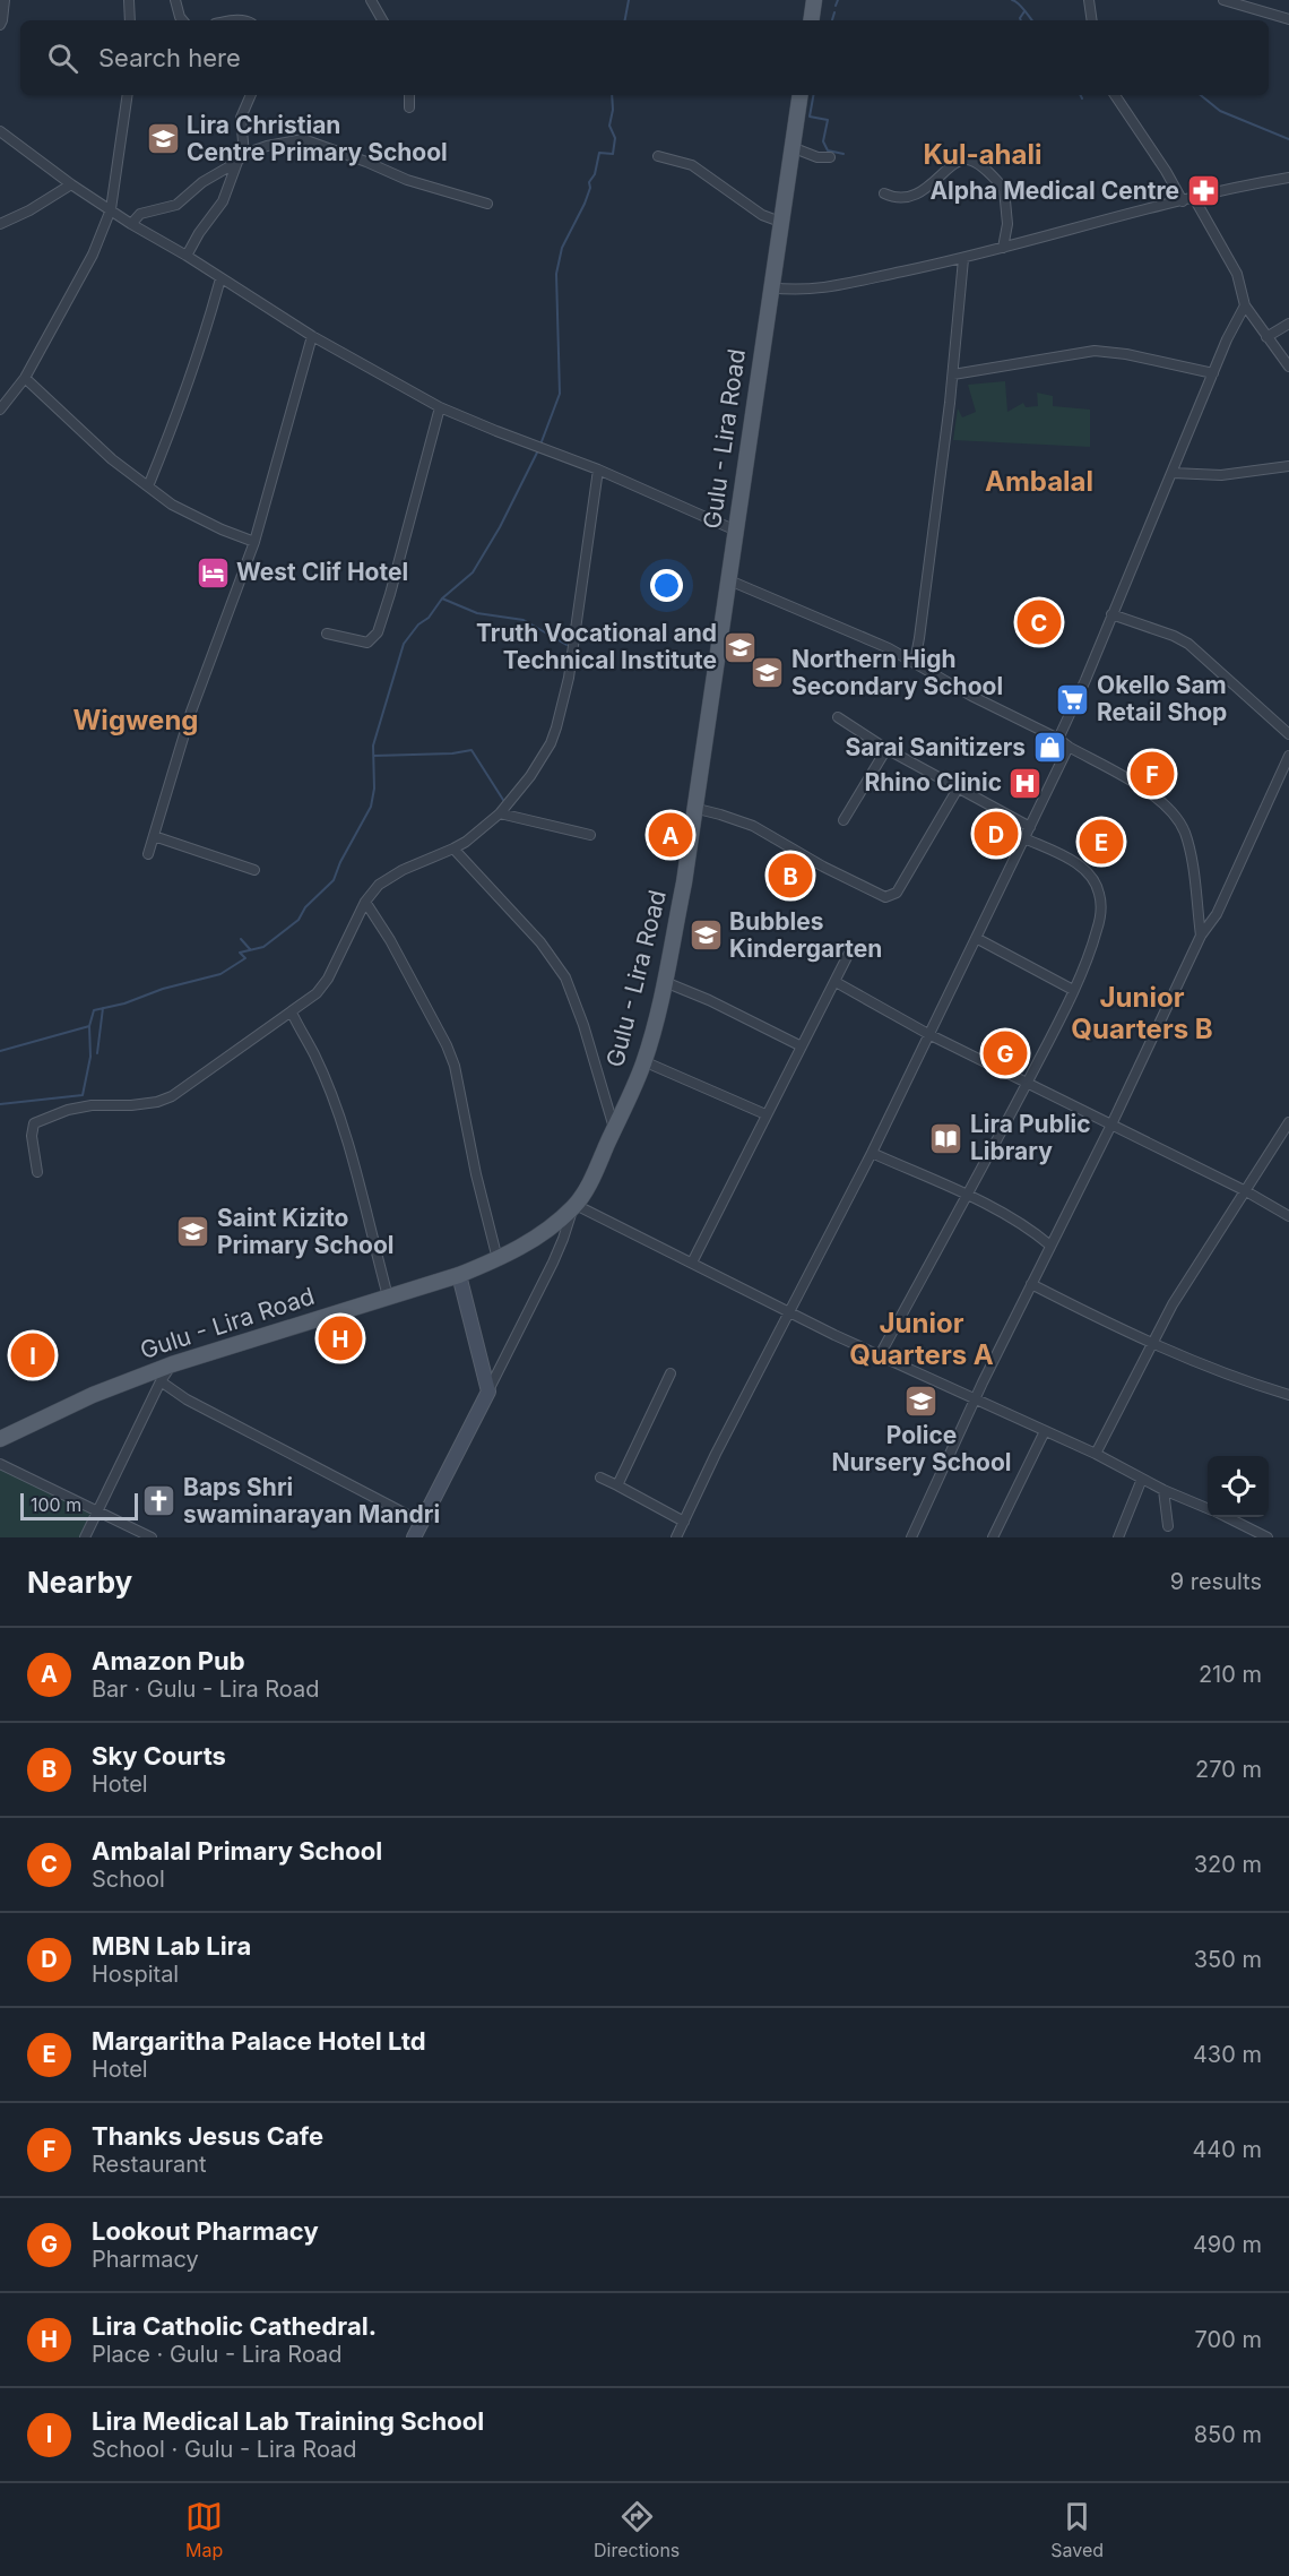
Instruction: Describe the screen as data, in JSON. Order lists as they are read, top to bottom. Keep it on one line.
{"streets":{"main road":["Gulu - Lira Road"]},"districts":["Kul-ahali","Ambalal","Wigweng","Junior Quarters B","Junior Quarters A"],"places":{"school or university":["Lira Christian Centre Primary School","Truth Vocational and Technical Institute","Northern High Secondary School","Bubbles Kindergarten","Saint Kizito Primary School","Police Nursery School"],"pharmacy":["Alpha Medical Centre"],"hotel":["West Clif Hotel"],"supermarket":["Okello Sam Retail Shop"],"shop":["Sarai Sanitizers"],"hospital":["Rhino Clinic"],"library":["Lira Public Library"],"church":["Baps Shri swaminarayan Mandri"]},"scale_bar":"100 m","page":{"search":"Search here","pins":["C","F","D","A","E","B","G","H","I"],"scale":"100 m","heading":["Nearby","9 results"],"list":[{"mark":"A","name":"Amazon Pub","note":"Bar · Gulu - Lira Road","value":"210 m"},{"mark":"B","name":"Sky Courts","note":"Hotel","value":"270 m"},{"mark":"C","name":"Ambalal Primary School","note":"School","value":"320 m"},{"mark":"D","name":"MBN Lab Lira","note":"Hospital","value":"350 m"},{"mark":"E","name":"Margaritha Palace Hotel Ltd","note":"Hotel","value":"430 m"},{"mark":"F","name":"Thanks Jesus Cafe","note":"Restaurant","value":"440 m"},{"mark":"G","name":"Lookout Pharmacy","note":"Pharmacy","value":"490 m"},{"mark":"H","name":"Lira Catholic Cathedral.","note":"Place · Gulu - Lira Road","value":"700 m"},{"mark":"I","name":"Lira Medical Lab Training School","note":"School · Gulu - Lira Road","value":"850 m"}],"nav":["Map","Directions","Saved"]}}
